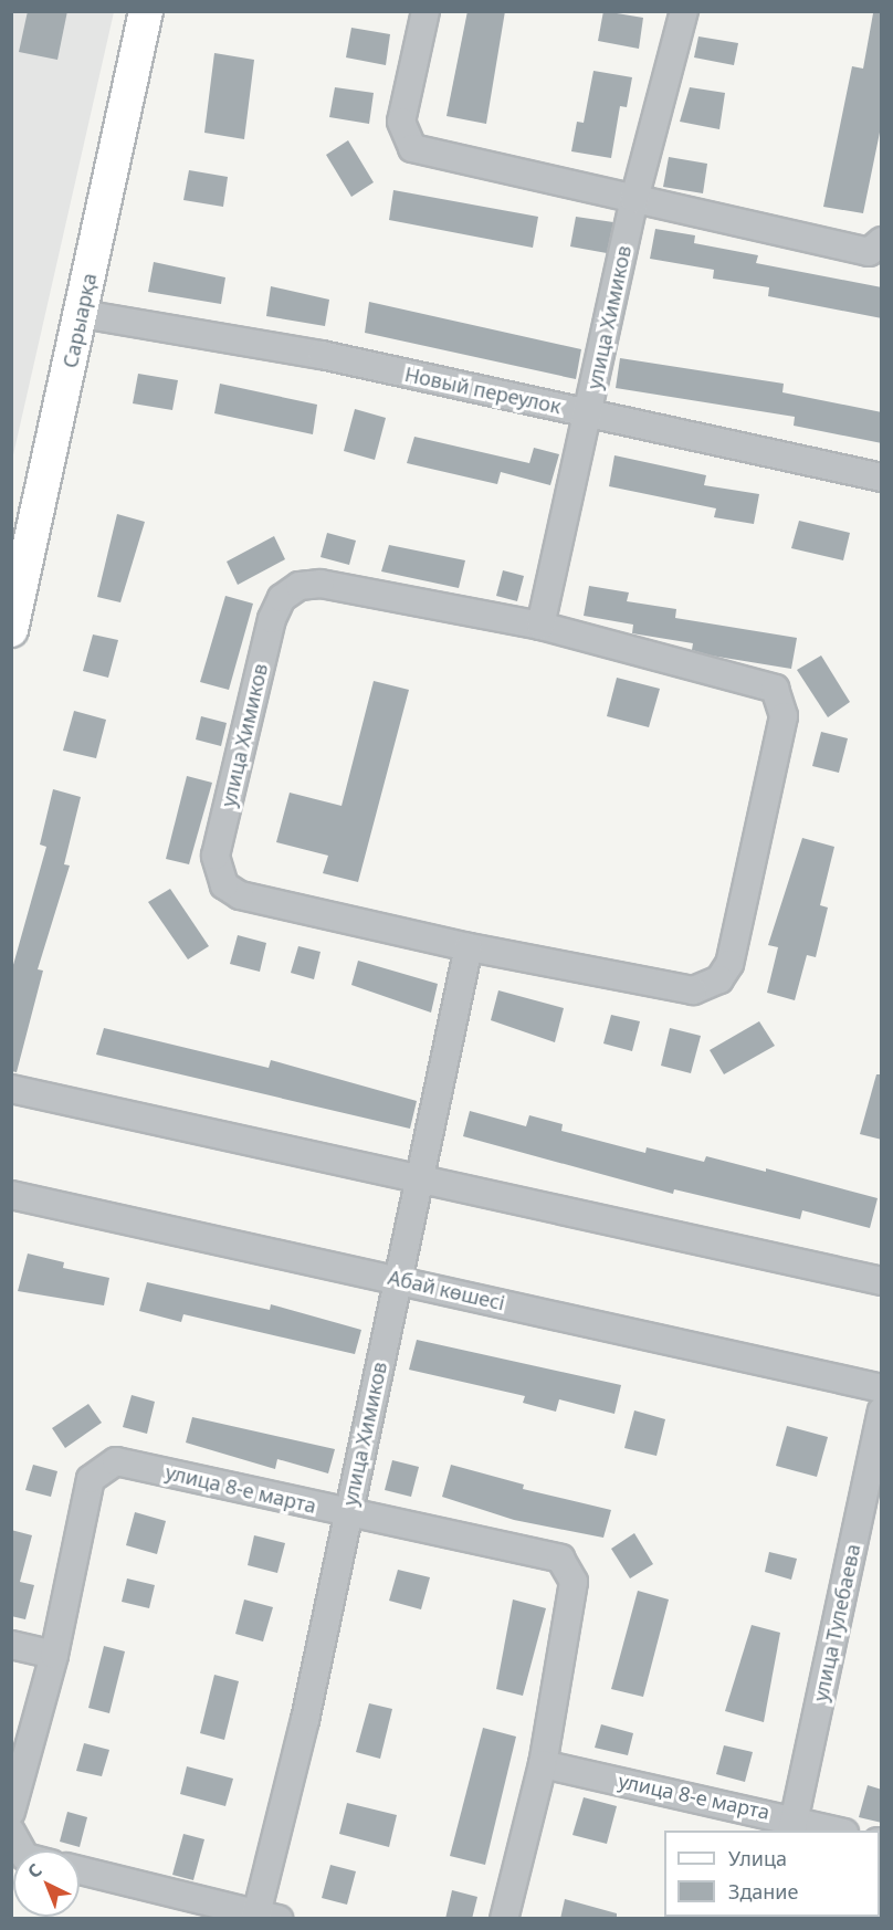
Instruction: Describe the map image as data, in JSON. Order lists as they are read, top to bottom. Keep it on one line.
{"streets":{"main road":["Сарыарқа"],"street":["улица Химиков","Новый переулок","Абай көшесі","улица 8-е марта","улица Тулебаева"]},"crossings":[["улица Химиков","Новый переулок"],["улица Химиков","Абай көшесі"],["улица Химиков","улица 8-е марта"],["Сарыарқа","Новый переулок"],["улица 8-е марта","улица Тулебаева"]],"legend":["Улица","Здание"],"north":"top left"}
